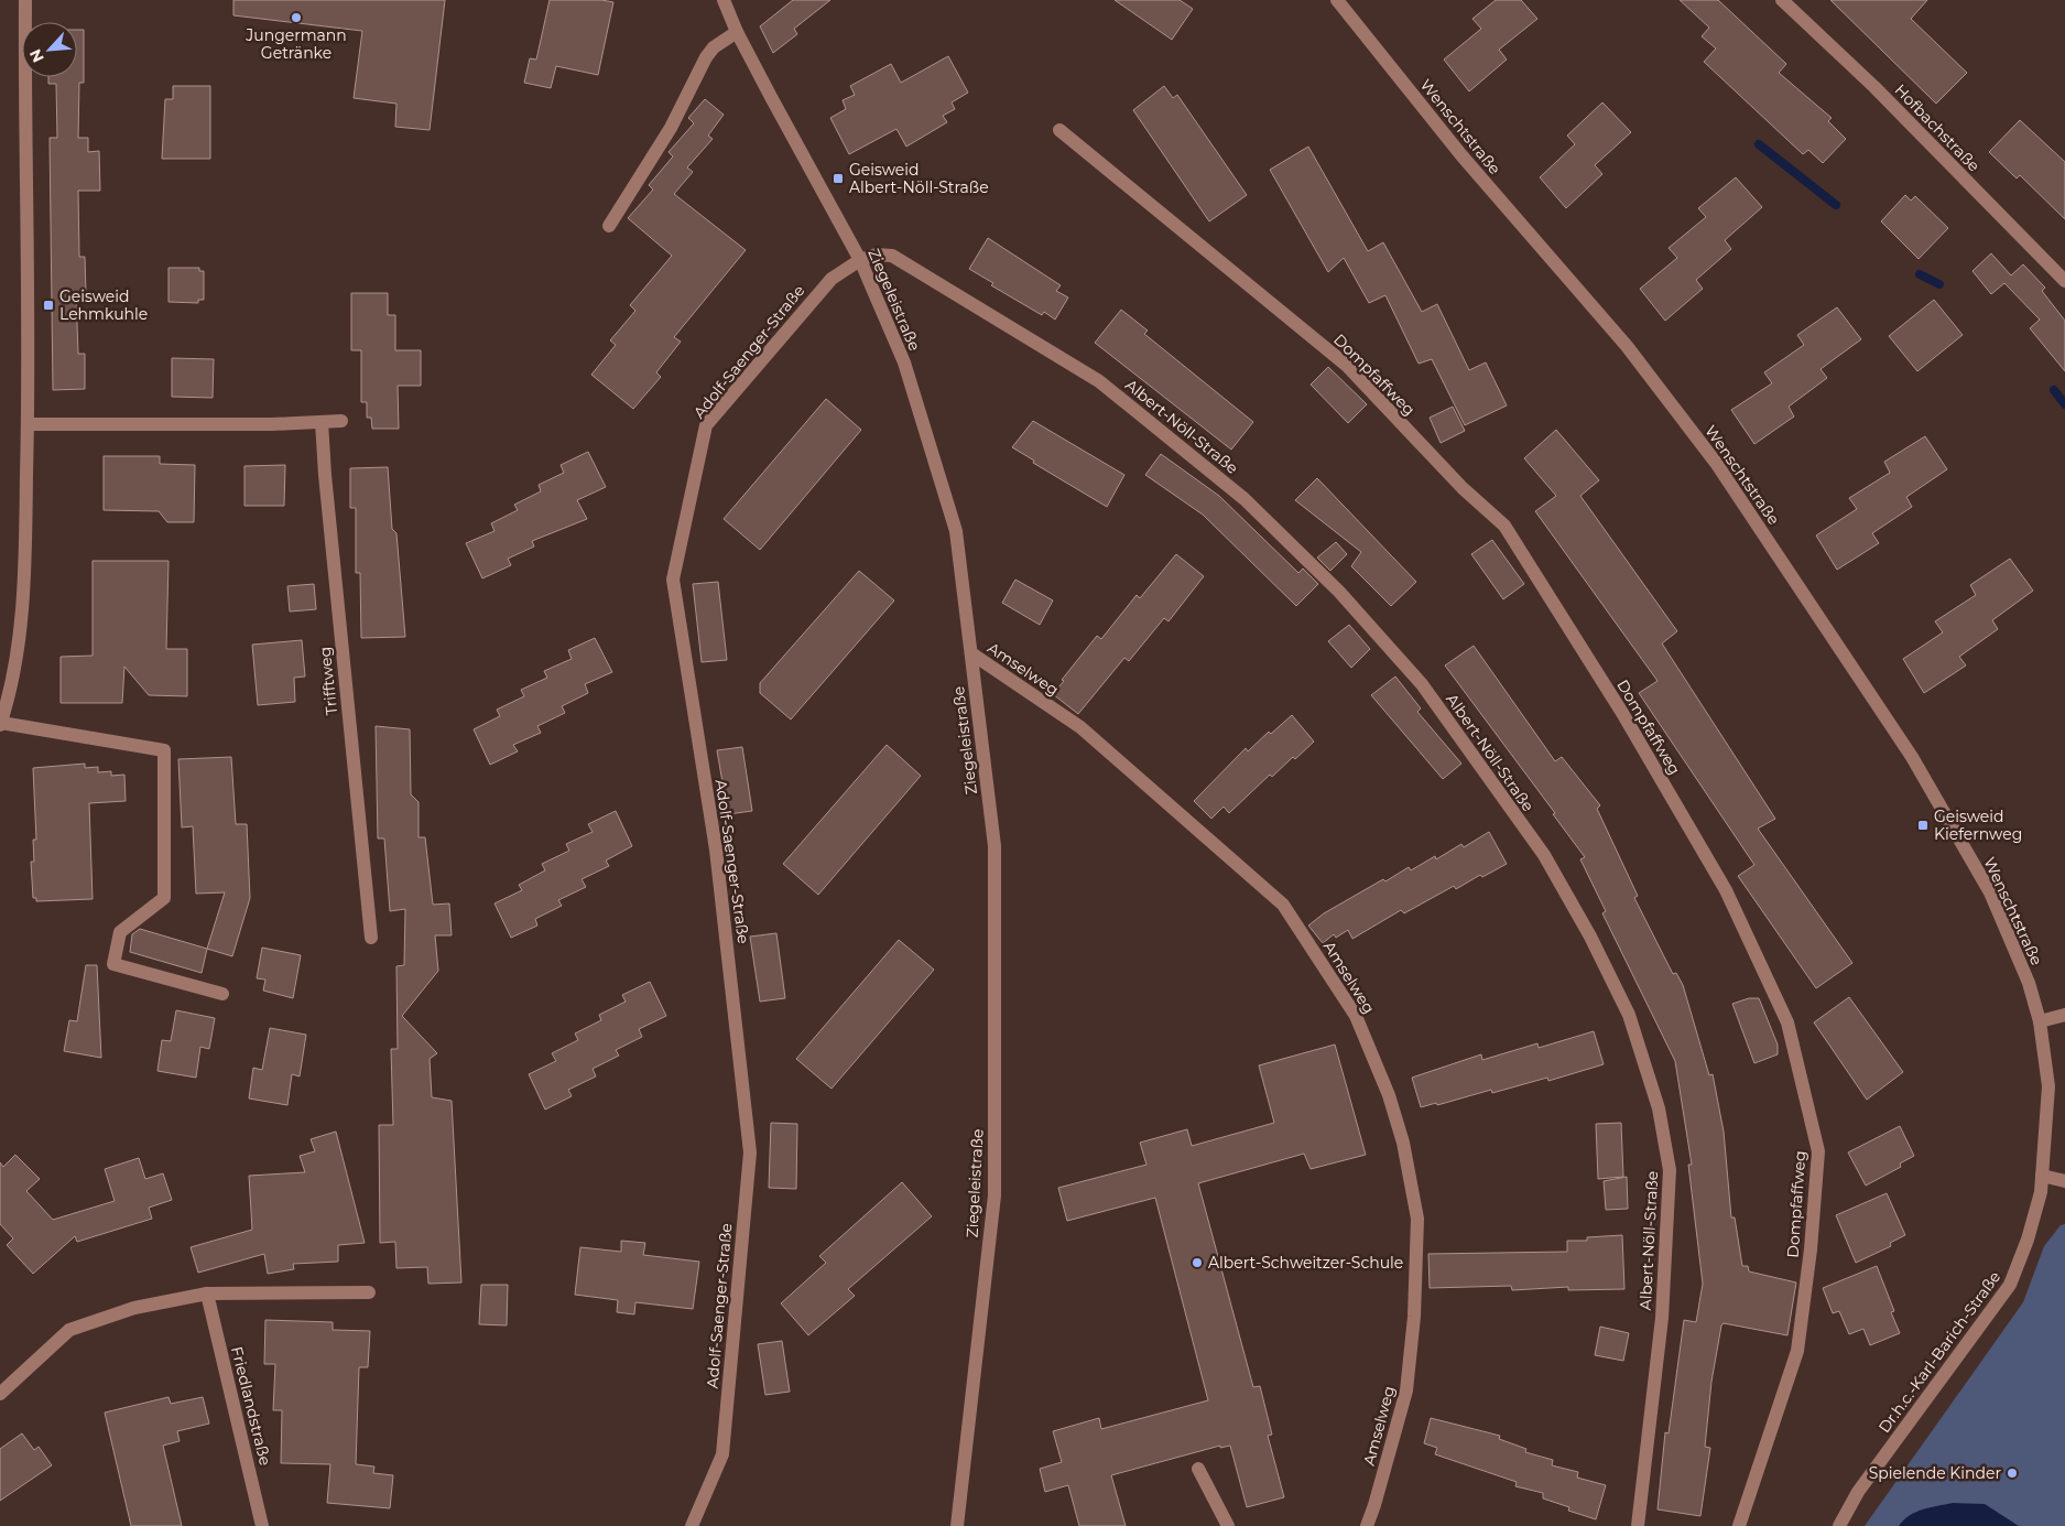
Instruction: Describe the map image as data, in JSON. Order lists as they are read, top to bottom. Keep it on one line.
{"streets":{"street":["Wenschtstraße","Hofbachstraße","Ziegeleistraße","Adolf-Saenger-Straße","Dompfaffweg","Albert-Nöll-Straße","Amselweg","Trifftweg","Dr.h.c.-Karl-Barich-Straße","Friedlandstraße"]},"crossings":[["Wenschtstraße","Dr.h.c.-Karl-Barich-Straße"],["Ziegeleistraße","Adolf-Saenger-Straße"],["Ziegeleistraße","Albert-Nöll-Straße"],["Ziegeleistraße","Amselweg"],["Adolf-Saenger-Straße","Albert-Nöll-Straße"]],"places":{"other":["Jungermann Getränke","Albert-Schweitzer-Schule","Spielende Kinder"],"transit":["Geisweid Albert-Nöll-Straße","Geisweid Lehmkuhle","Geisweid Kiefernweg"]},"north":"bottom left"}
